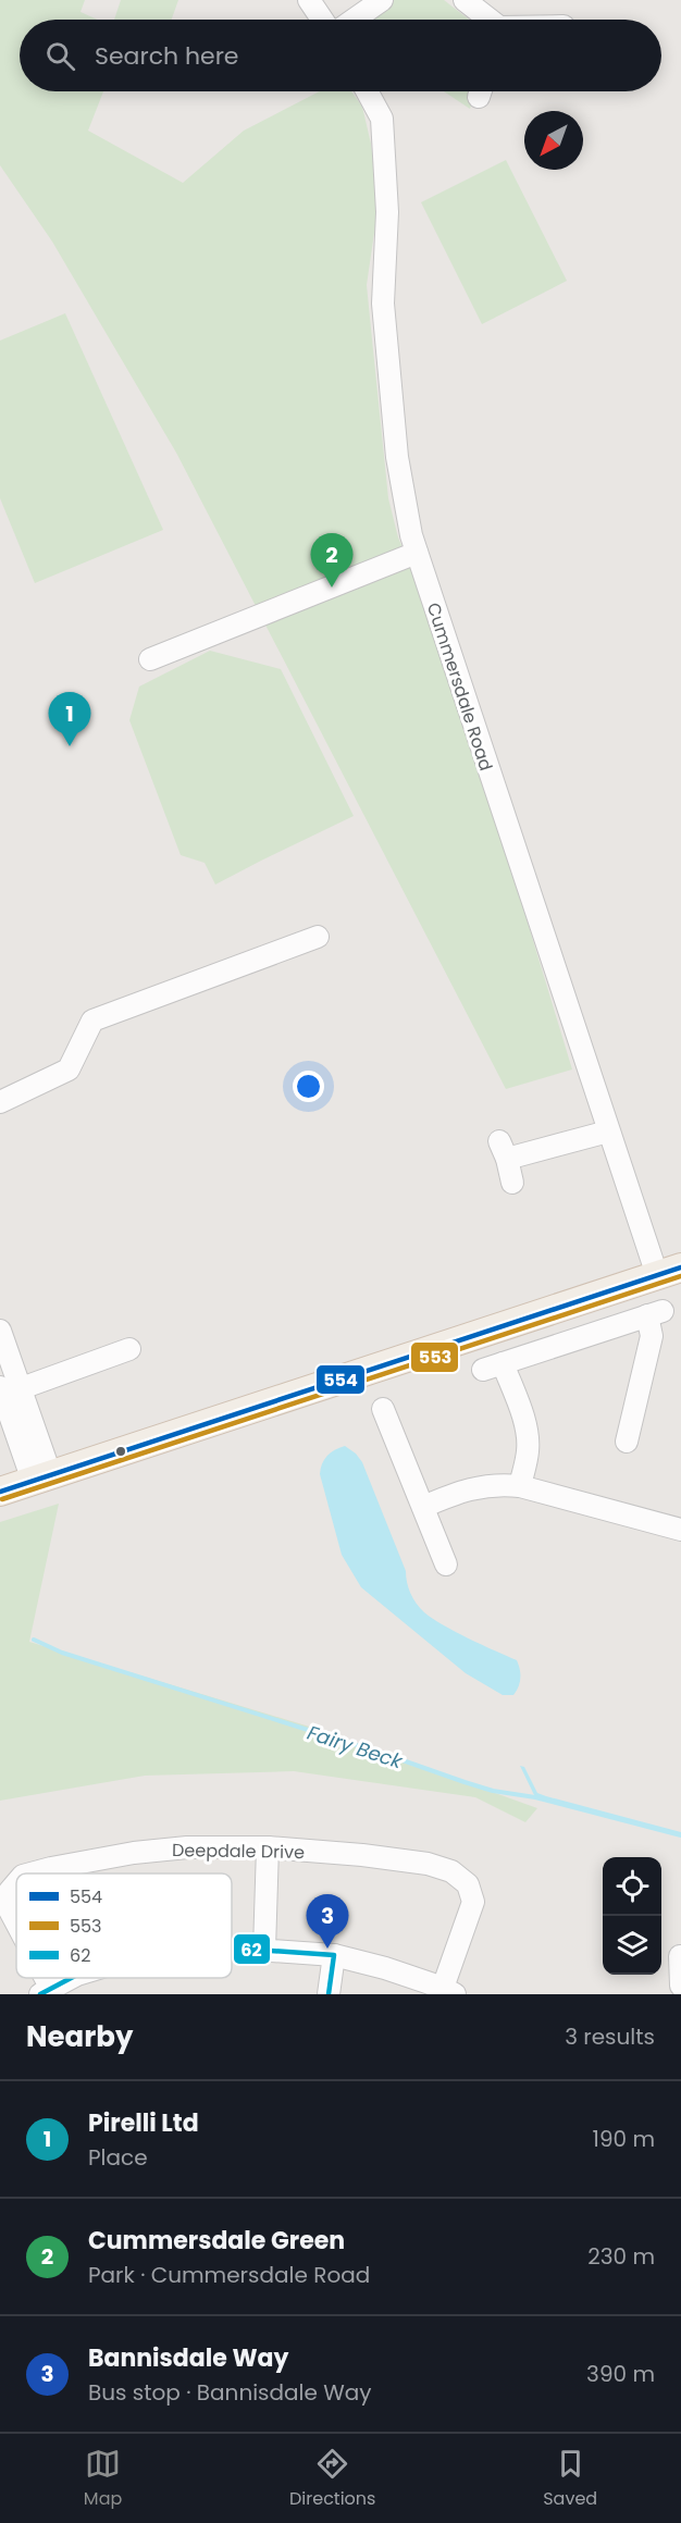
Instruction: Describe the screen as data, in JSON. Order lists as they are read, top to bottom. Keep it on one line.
{"streets":{"street":["Cummersdale Road","Deepdale Drive"]},"water":["Fairy Beck"],"lines":["transit line 554","transit line 553","transit line 62"],"legend":["554","553","62"],"north":"bottom left","page":{"search":"Search here","pins":["2","1","3"],"heading":["Nearby","3 results"],"list":[{"mark":"1","name":"Pirelli Ltd","note":"Place","value":"190 m"},{"mark":"2","name":"Cummersdale Green","note":"Park · Cummersdale Road","value":"230 m"},{"mark":"3","name":"Bannisdale Way","note":"Bus stop · Bannisdale Way","value":"390 m"}],"nav":["Map","Directions","Saved"]}}
